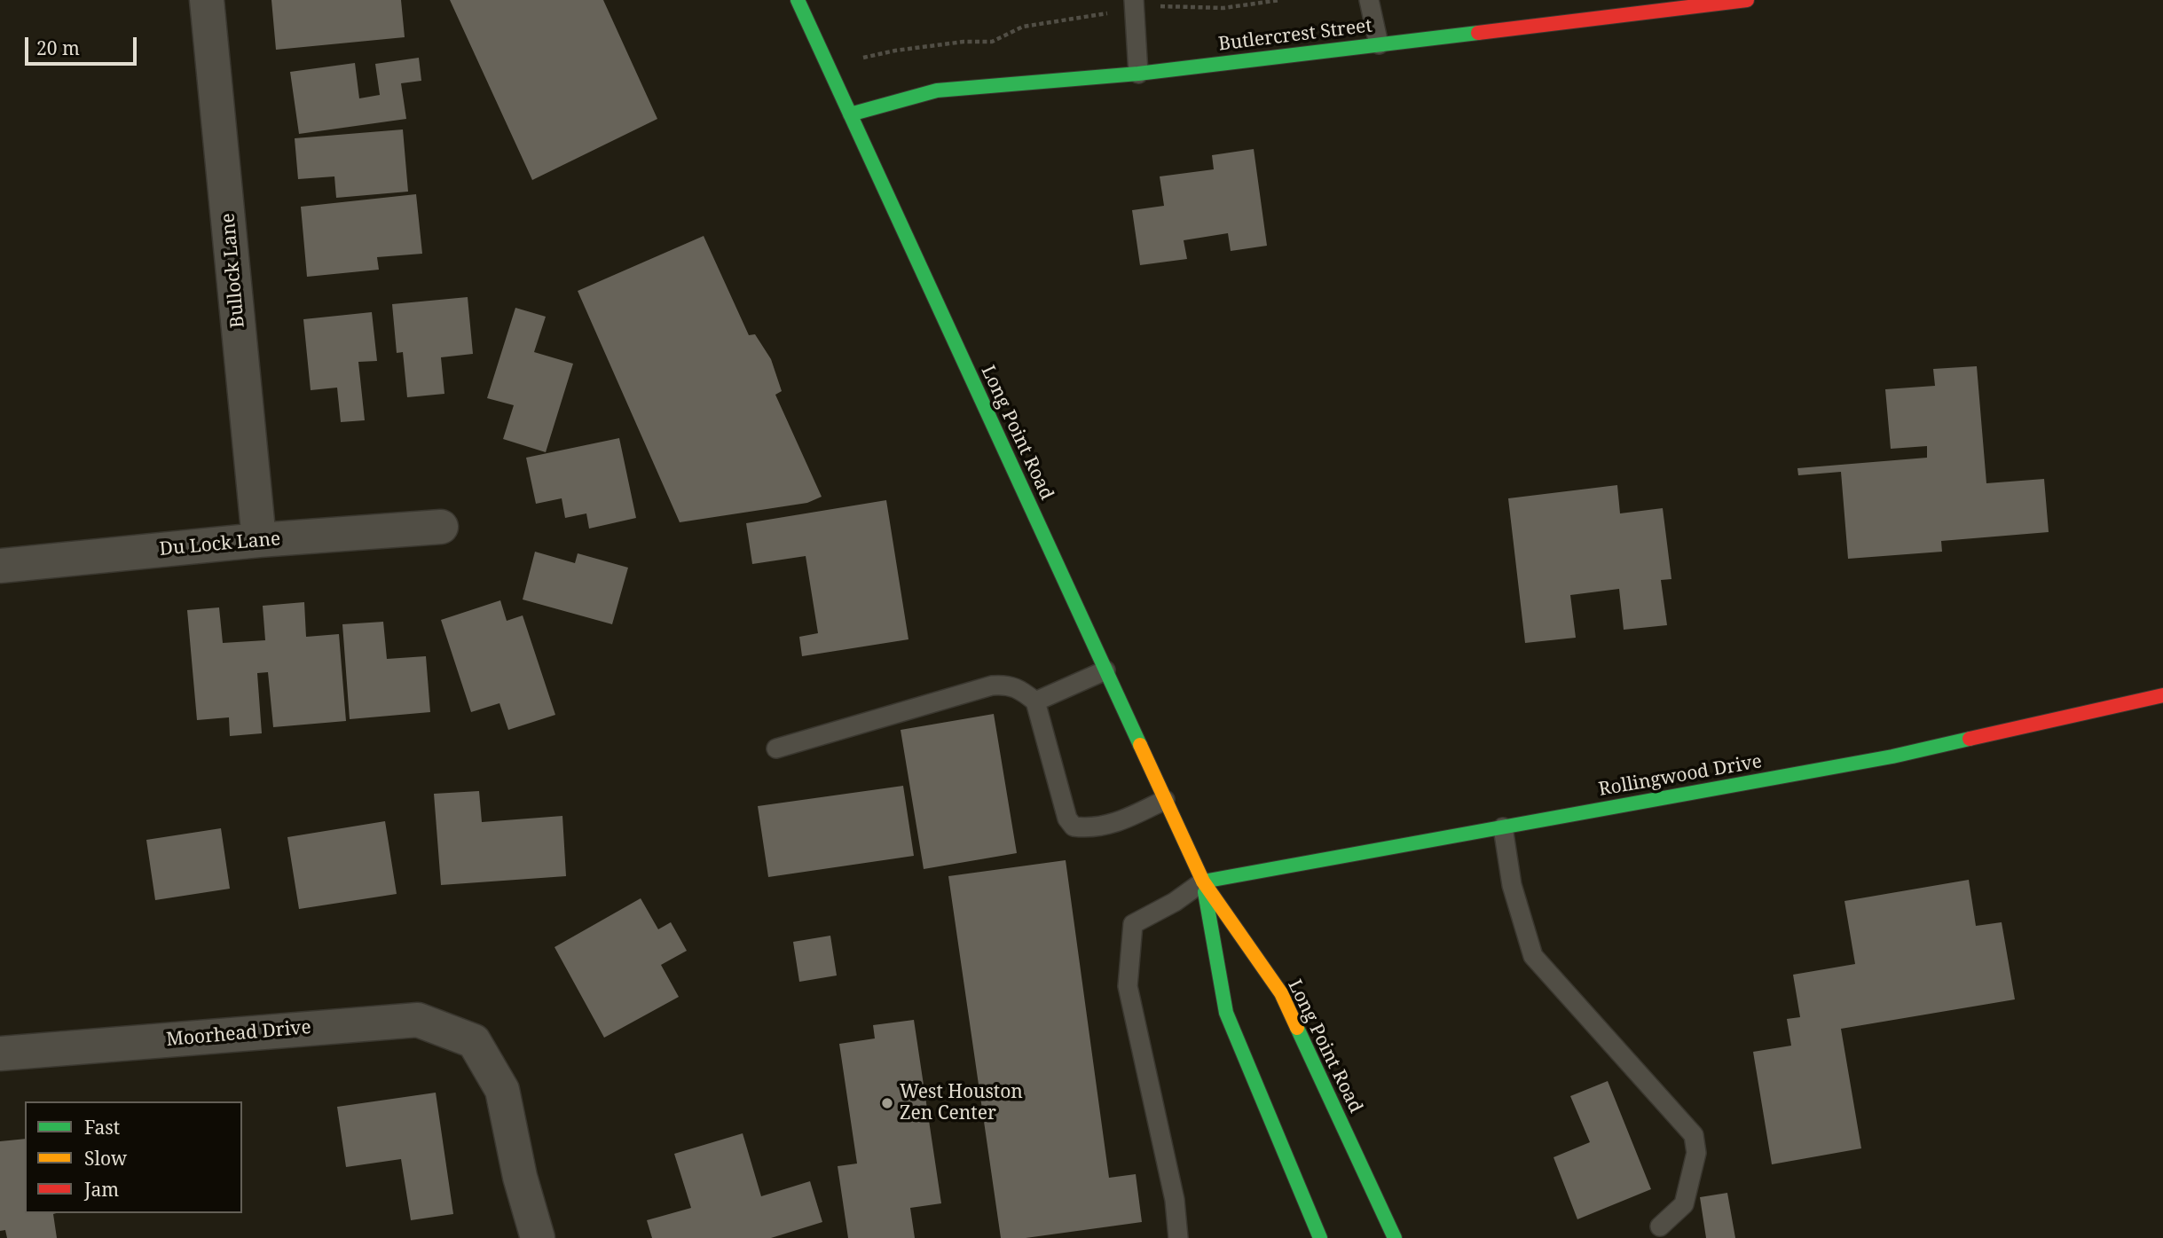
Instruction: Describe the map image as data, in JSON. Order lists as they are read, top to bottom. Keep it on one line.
{"streets":{"street":["Butlercrest Street","Bullock Lane","Long Point Road","Du Lock Lane","Rollingwood Drive","Moorhead Drive"]},"crossings":[["Butlercrest Street","Long Point Road"],["Bullock Lane","Du Lock Lane"],["Long Point Road","Rollingwood Drive"]],"places":["West Houston Zen Center"],"legend":["Fast","Slow","Jam"],"scale_bar":"20 m"}
